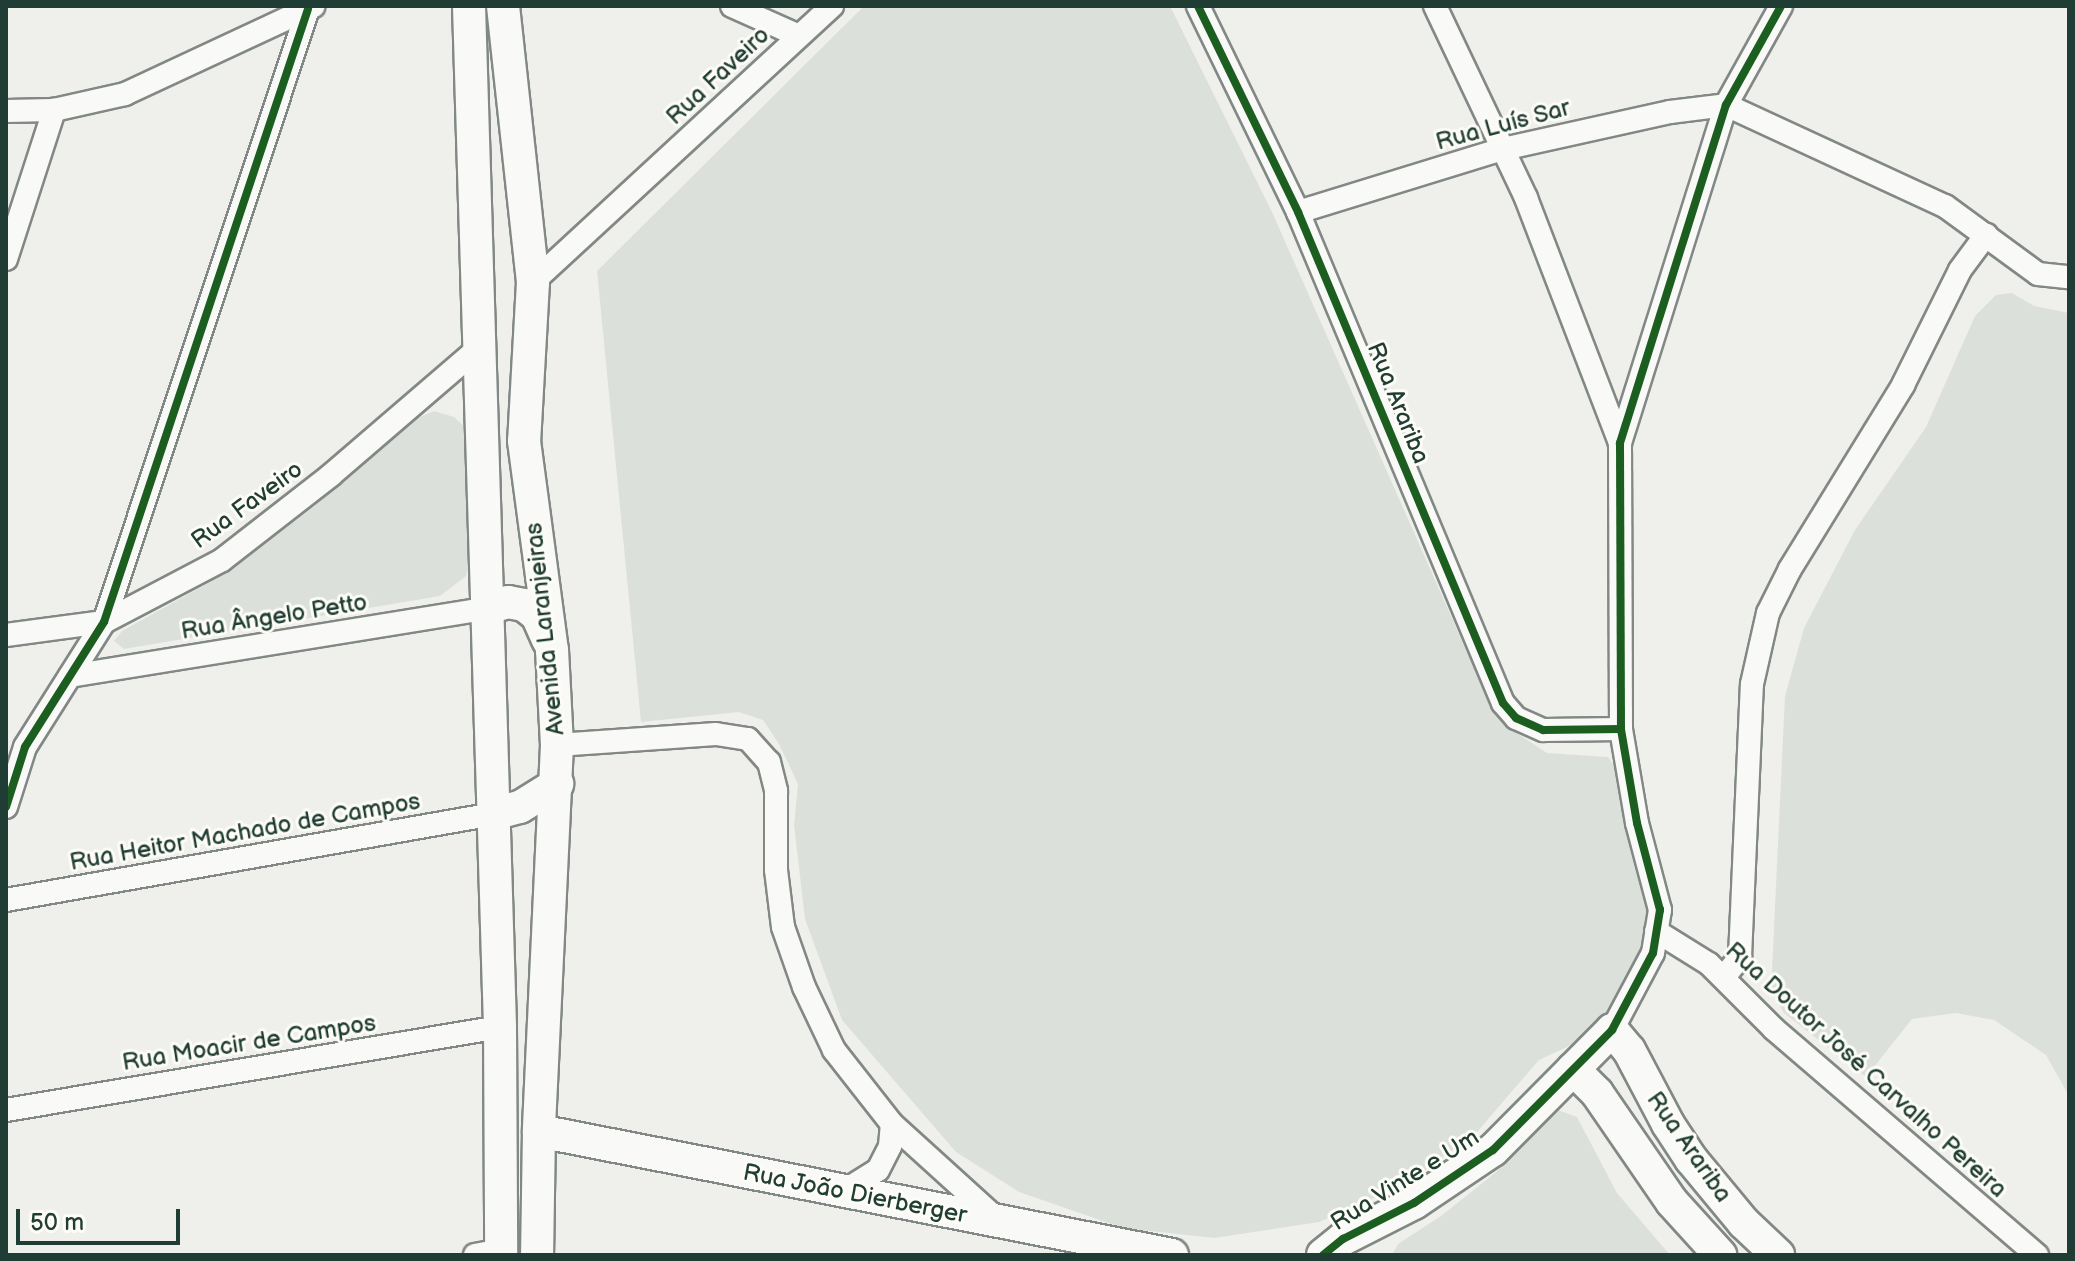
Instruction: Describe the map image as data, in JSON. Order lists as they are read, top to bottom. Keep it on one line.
{"streets":{"main road":["Rua Arariba","Avenida Laranjeiras","Rua Vinte e Um","Rua João Dierberger"],"street":["Rua Faveiro","Rua Luís Sar","Rua Ângelo Petto","Rua Heitor Machado de Campos","Rua Moacir de Campos","Rua Doutor José Carvalho Pereira"]},"crossings":[["Rua Faveiro","Avenida Laranjeiras"],["Rua Luís Sar","Rua Arariba"],["Rua Arariba","Rua Vinte e Um"],["Rua Ângelo Petto","Avenida Laranjeiras"],["Avenida Laranjeiras","Rua Heitor Machado de Campos"],["Avenida Laranjeiras","Rua Moacir de Campos"],["Avenida Laranjeiras","Rua João Dierberger"]],"scale_bar":"50 m"}
